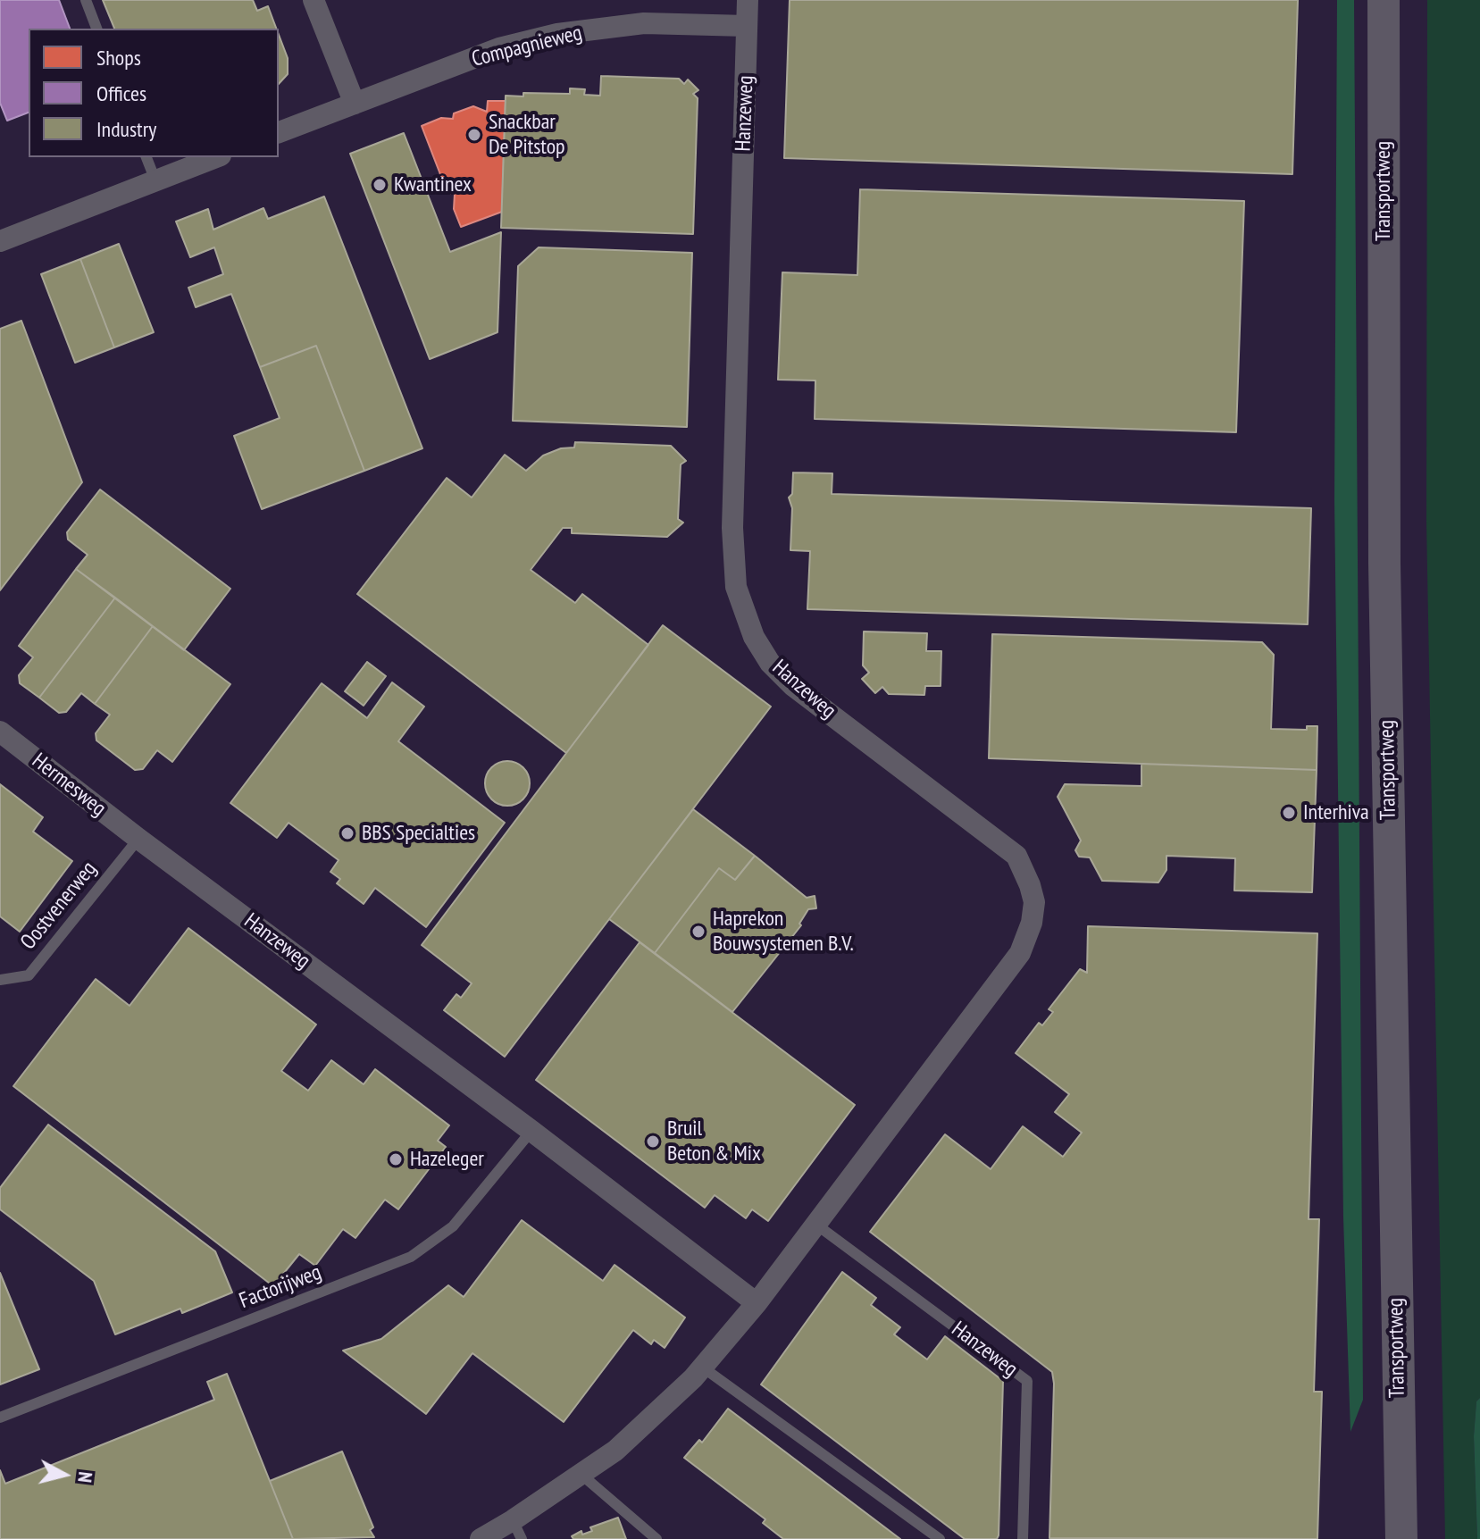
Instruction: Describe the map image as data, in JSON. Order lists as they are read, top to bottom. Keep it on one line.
{"streets":{"street":["Compagnieweg","Hanzeweg","Transportweg","Hermesweg"],"lane":["Oostvenerweg","Factorijweg"]},"crossings":[["Compagnieweg","Hanzeweg"],["Hanzeweg","Hermesweg"],["Hanzeweg","Oostvenerweg"],["Hanzeweg","Factorijweg"],["Hermesweg","Oostvenerweg"]],"places":["Snackbar De Pitstop","Kwantinex","Interhiva","BBS Specialties","Haprekon Bouwsystemen B.V.","Bruil Beton & Mix","Hazeleger"],"legend":["Shops","Offices","Industry"],"north":"right"}
